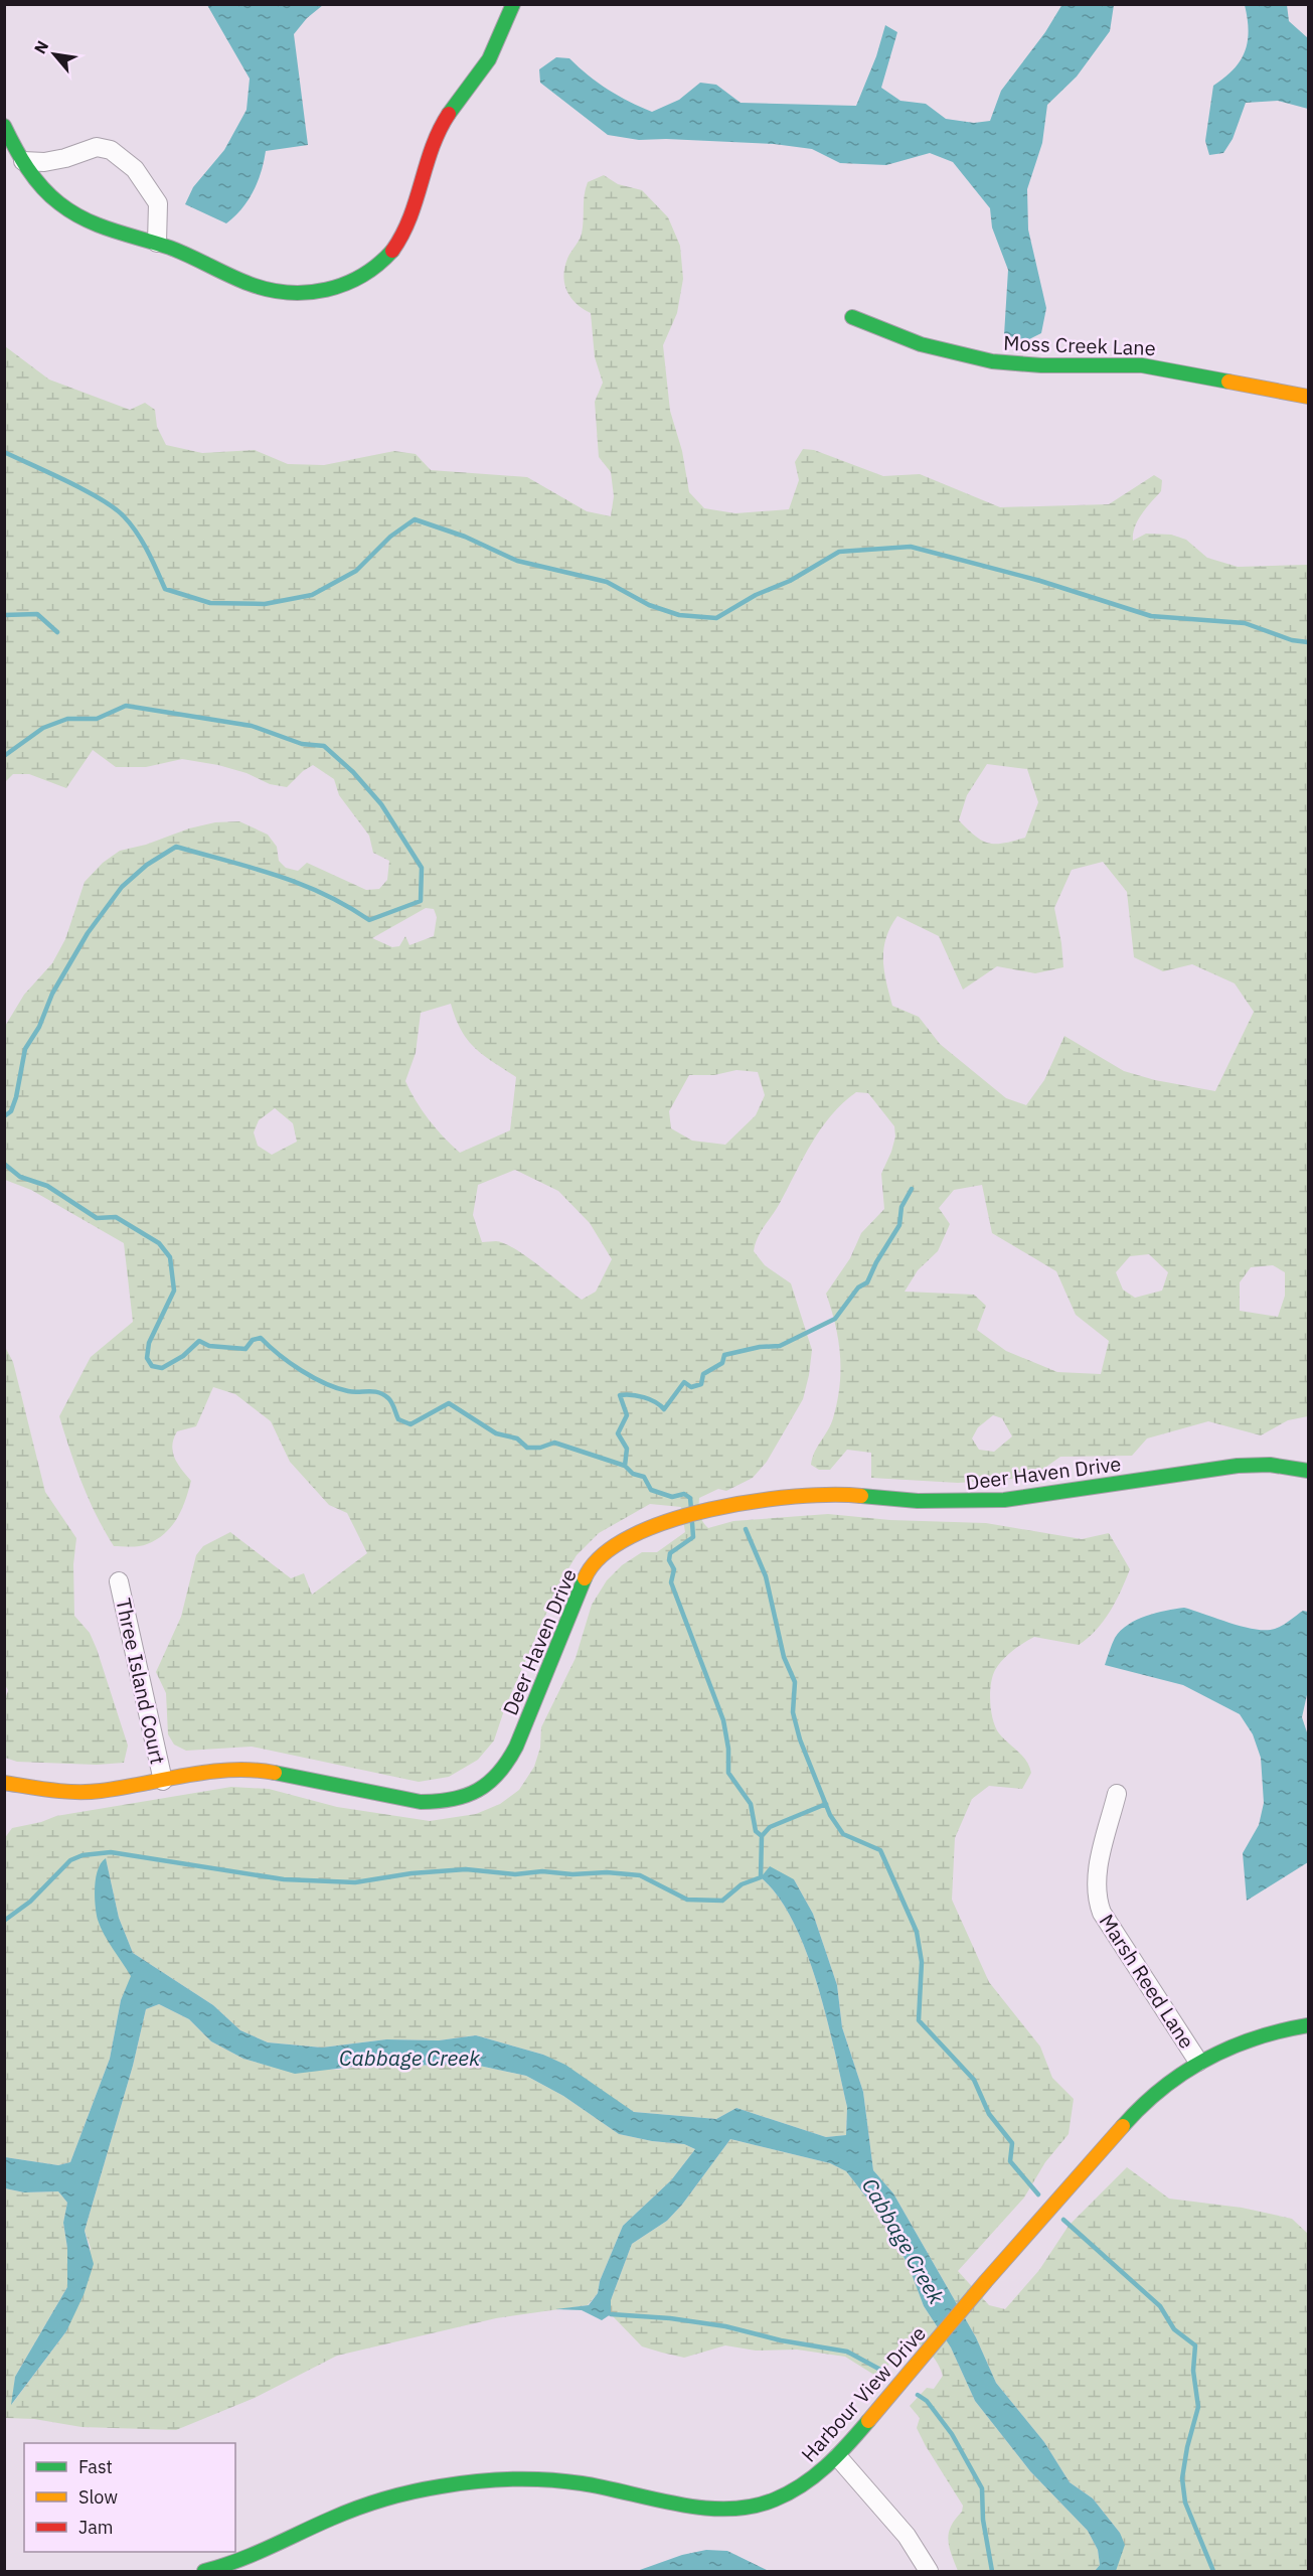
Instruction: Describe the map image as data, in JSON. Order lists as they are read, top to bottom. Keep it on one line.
{"streets":{"street":["Moss Creek Lane","Deer Haven Drive","Three Island Court","Marsh Reed Lane","Harbour View Drive"]},"crossings":[["Deer Haven Drive","Three Island Court"],["Marsh Reed Lane","Harbour View Drive"]],"water":["Cabbage Creek"],"legend":["Fast","Slow","Jam"],"north":"top left"}
